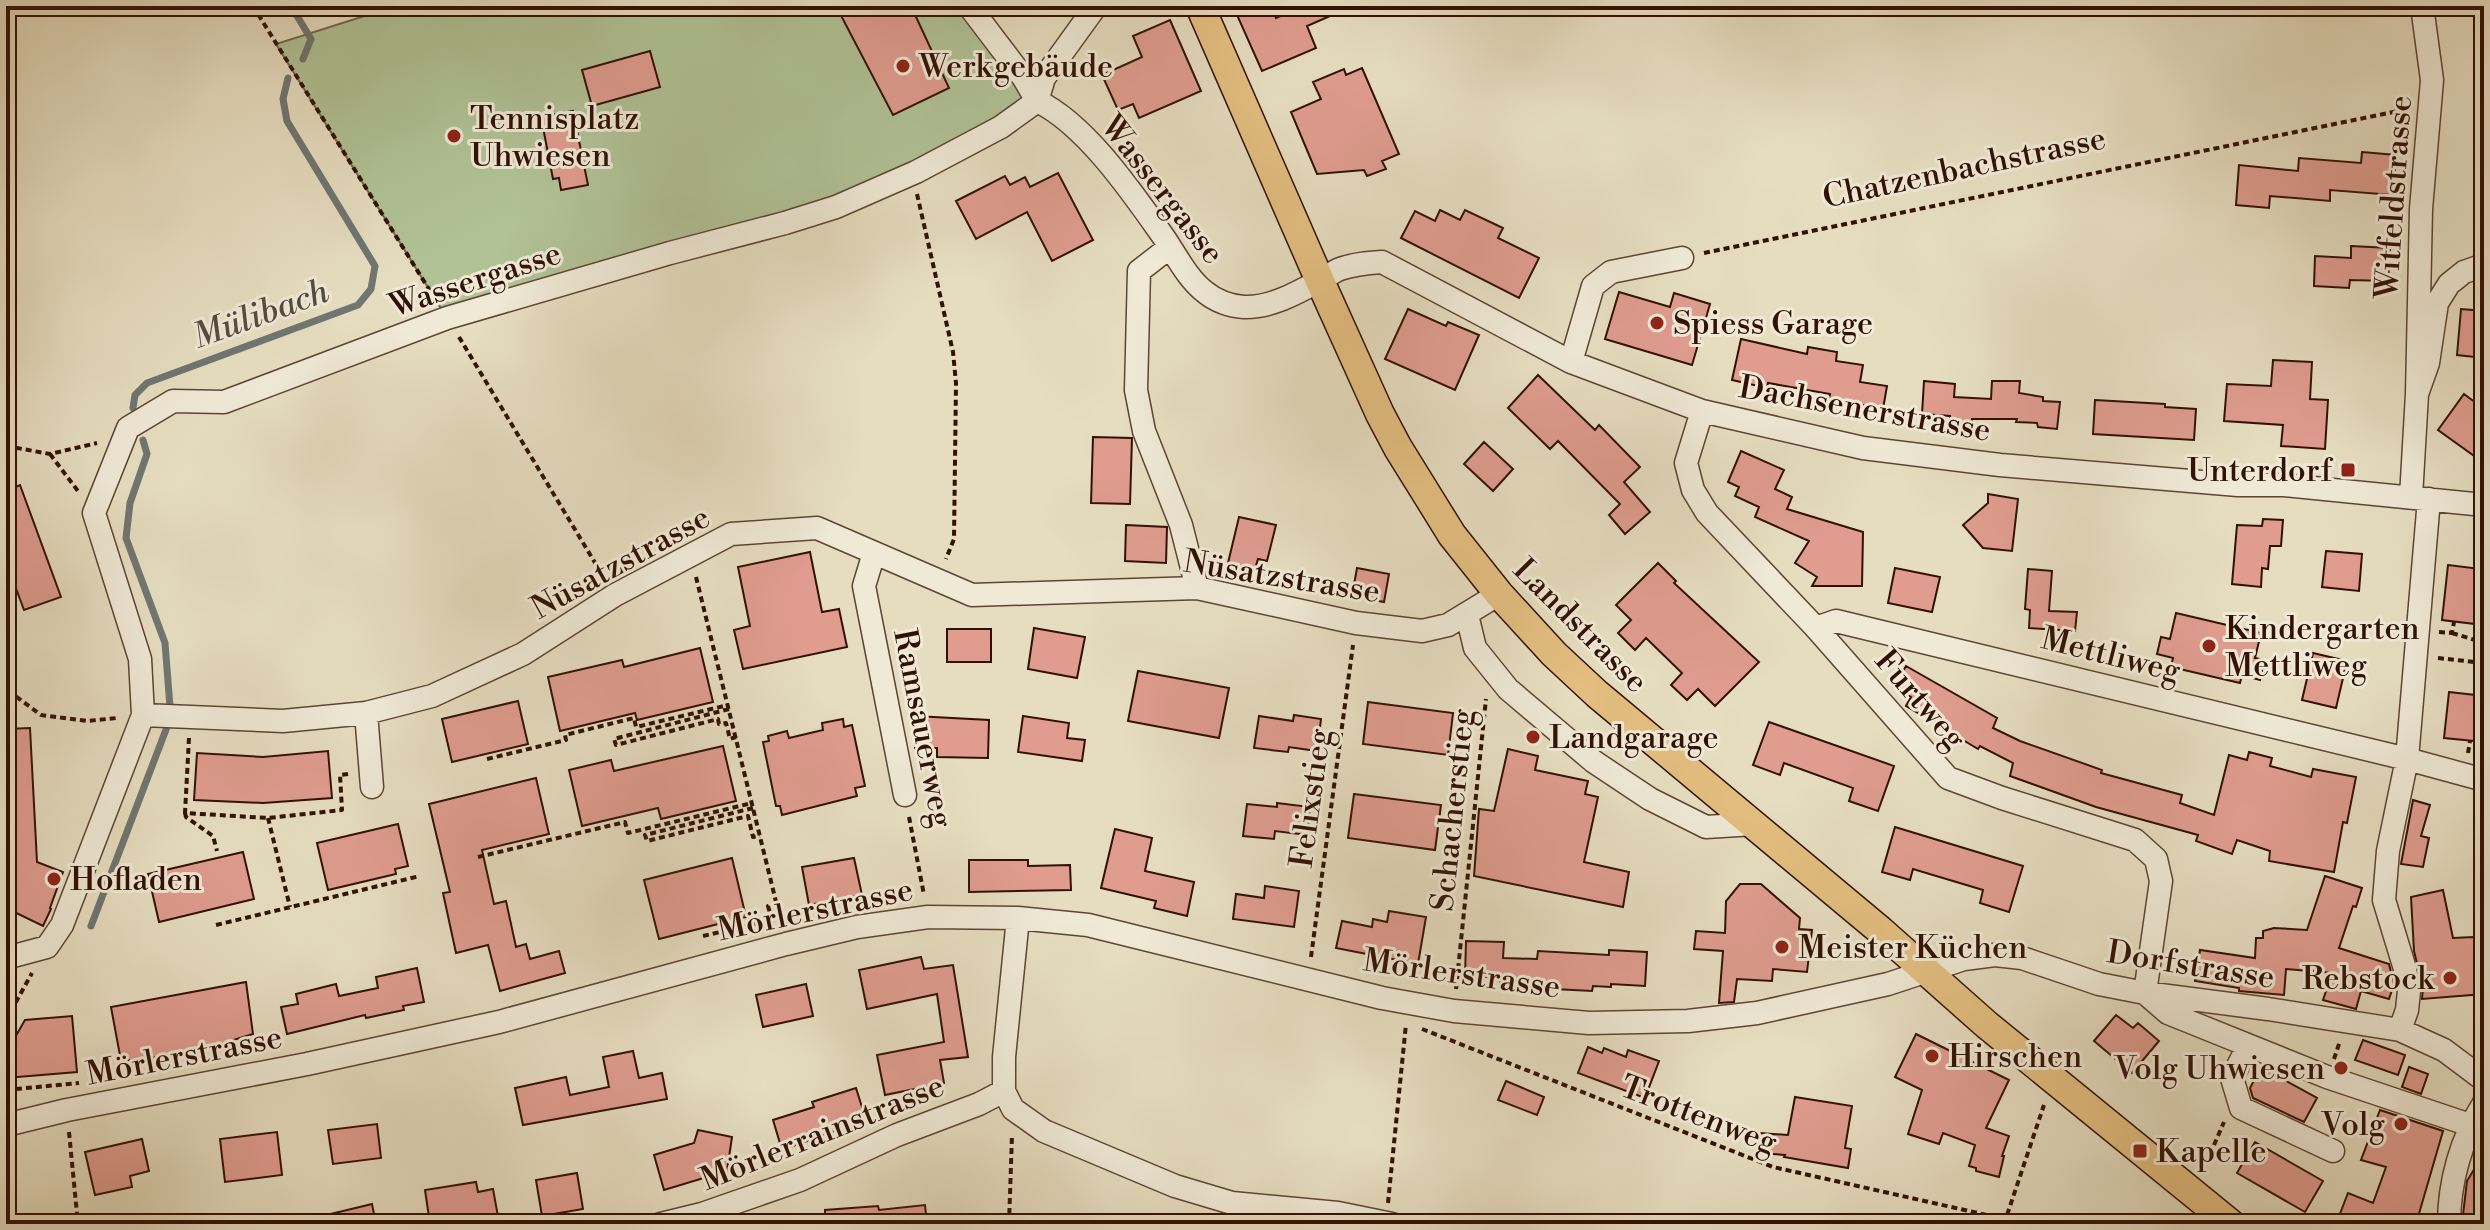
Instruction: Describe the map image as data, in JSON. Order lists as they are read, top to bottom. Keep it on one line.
{"streets":{"main road":["Landstrasse"],"street":["Wassergasse","Witfeldstrasse","Dachsenerstrasse","Nüsatzstrasse","Mettliweg","Furtweg","Ramsauerweg","Mörlerstrasse","Dorfstrasse","Mörlerrainstrasse"],"path":["Chatzenbachstrasse","Felixstieg","Schacherstieg","Trottenweg"]},"crossings":[["Chatzenbachstrasse","Witfeldstrasse"],["Wassergasse","Dachsenerstrasse"],["Wassergasse","Landstrasse"],["Dachsenerstrasse","Landstrasse"],["Dachsenerstrasse","Furtweg"],["Nüsatzstrasse","Landstrasse"],["Nüsatzstrasse","Ramsauerweg"],["Nüsatzstrasse","Felixstieg"],["Landstrasse","Mörlerstrasse"],["Landstrasse","Dorfstrasse"],["Mettliweg","Furtweg"],["Furtweg","Dorfstrasse"],["Ramsauerweg","Mörlerstrasse"],["Felixstieg","Mörlerstrasse"],["Schacherstieg","Mörlerstrasse"],["Mörlerstrasse","Dorfstrasse"]],"water":["Mülibach"],"places":{"other":["Werkgebäude","Tennisplatz Uhwiesen","Spiess Garage","Kindergarten Mettliweg","Landgarage","Hofladen","Meister Küchen","Rebstock","Hirschen","Volg Uhwiesen","Volg"],"transit":["Unterdorf","Kapelle"]}}
